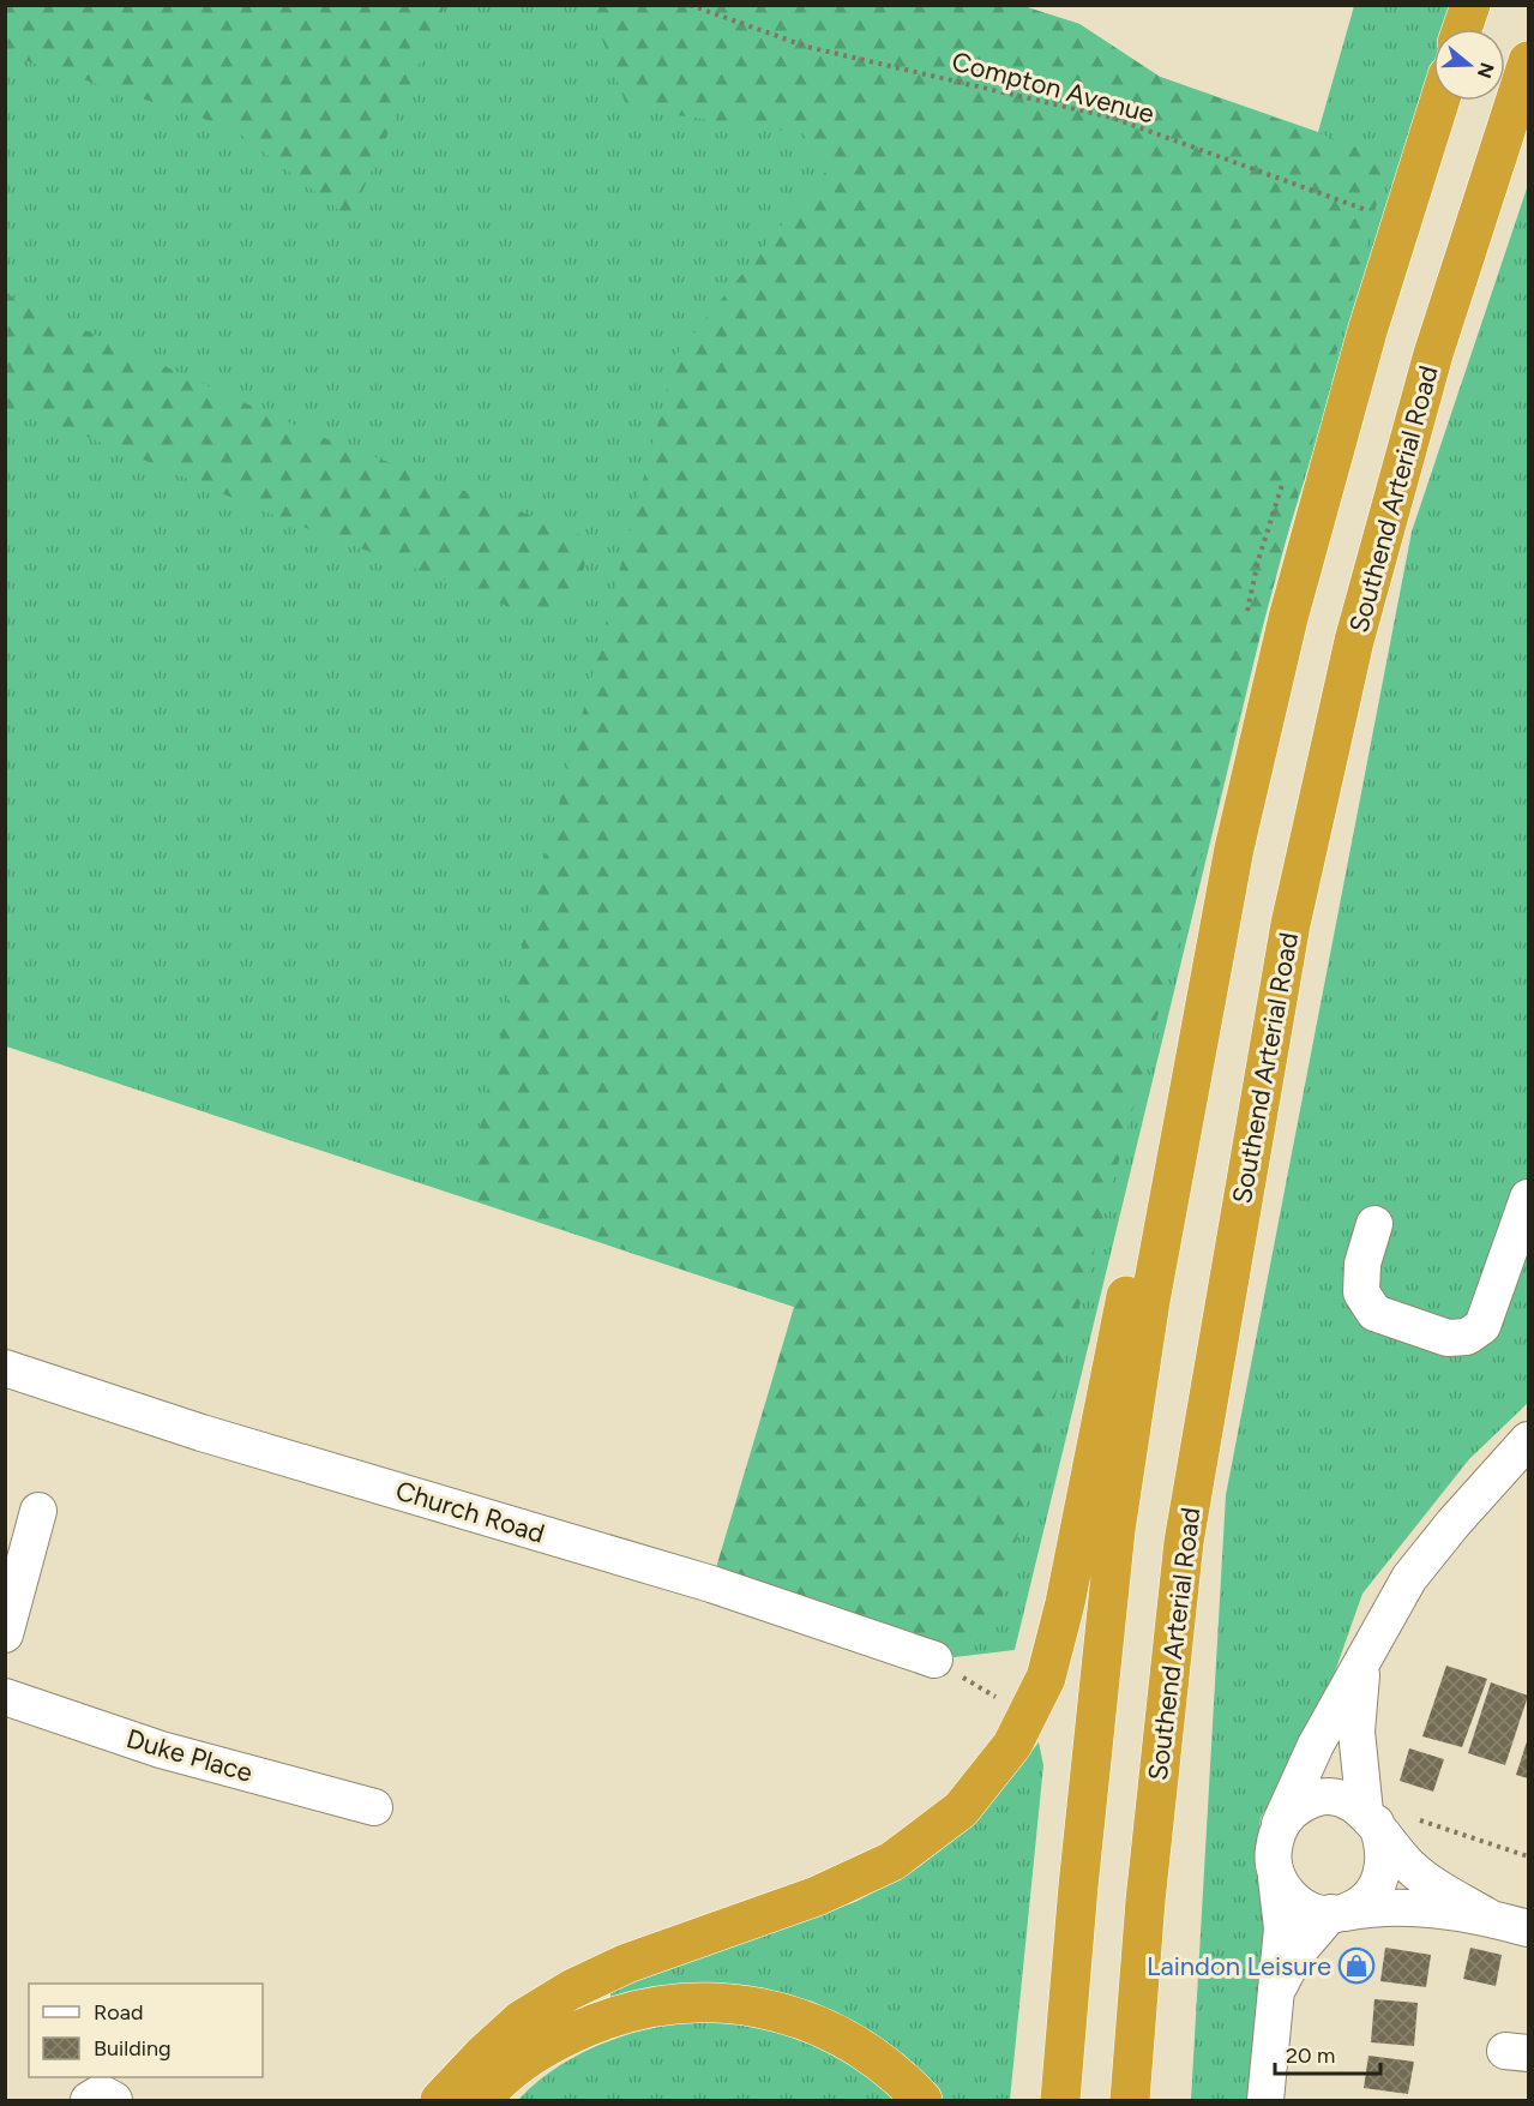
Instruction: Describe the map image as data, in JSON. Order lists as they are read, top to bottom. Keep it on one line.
{"streets":{"highway":["Southend Arterial Road"],"street":["Church Road","Duke Place"],"path":["Compton Avenue"]},"places":{"shop":["Laindon Leisure"]},"legend":["Road","Building"],"scale_bar":"20 m","north":"right"}
